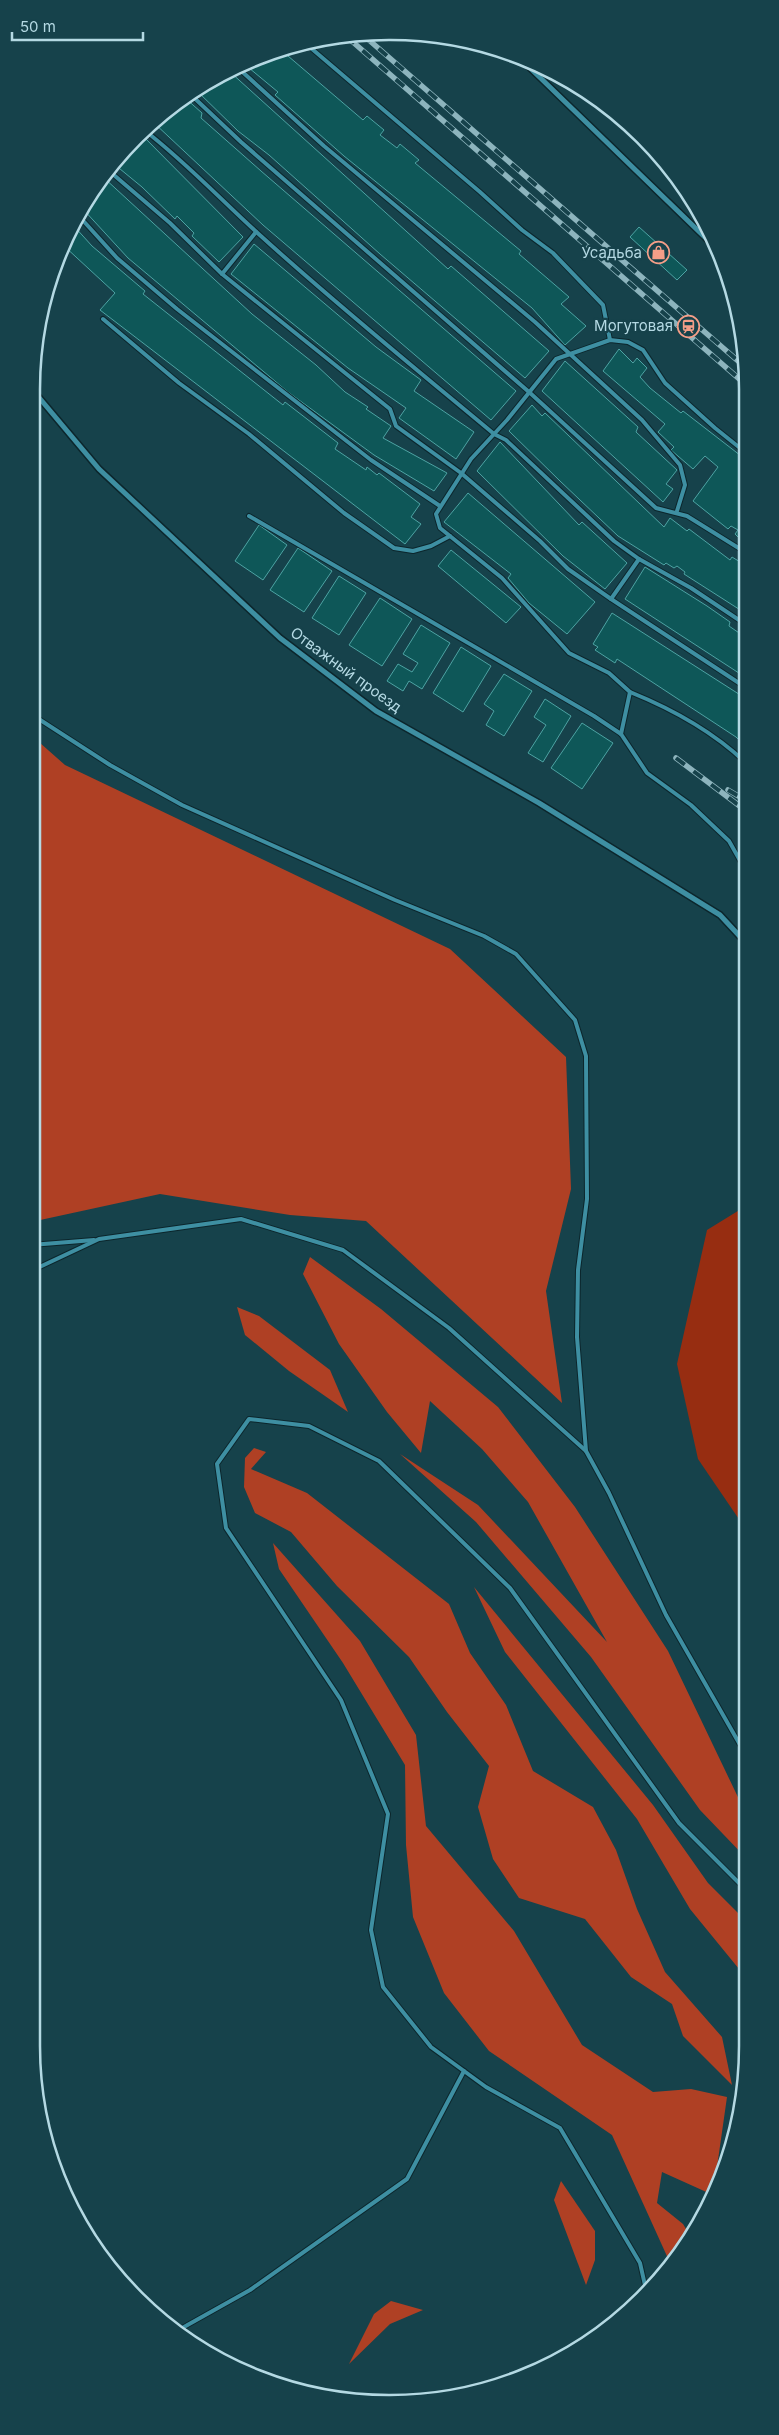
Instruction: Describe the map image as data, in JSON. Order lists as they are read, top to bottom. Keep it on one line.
{"streets":{"street":["Отважный проезд"]},"places":{"shop":["Усадьба"],"station":["Могутовая"]},"scale_bar":"50 m"}
